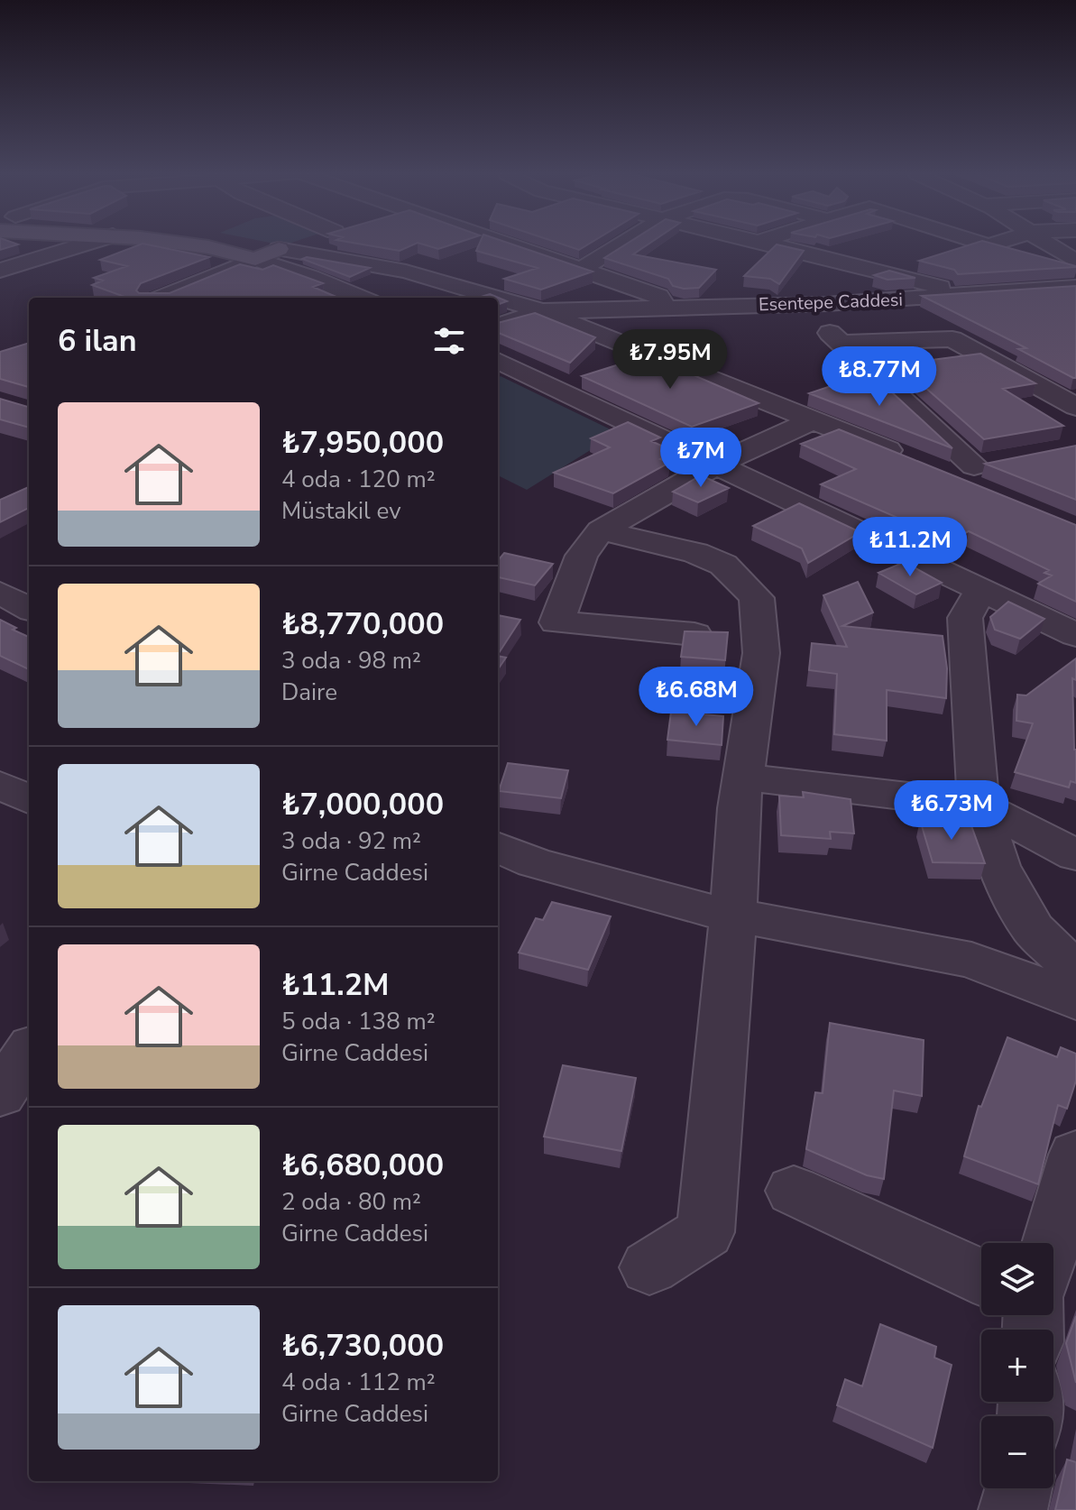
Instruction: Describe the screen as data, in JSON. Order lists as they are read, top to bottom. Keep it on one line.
{"streets":{"street":["Esentepe Caddesi"]},"page":{"heading":"6 ilan","price":["₺7.95M","₺8.77M","₺7M","₺11.2M","₺6.68M","₺6.73M"],"list":[{"name":"₺7,950,000","note":"4 oda · 120 m² · Müstakil ev"},{"name":"₺8,770,000","note":"3 oda · 98 m² · Daire"},{"name":"₺7,000,000","note":"3 oda · 92 m² · Girne Caddesi"},{"name":"₺11.2M","note":"5 oda · 138 m² · Girne Caddesi"},{"name":"₺6,680,000","note":"2 oda · 80 m² · Girne Caddesi"},{"name":"₺6,730,000","note":"4 oda · 112 m² · Girne Caddesi"}],"map_buttons":["+","−"]}}
